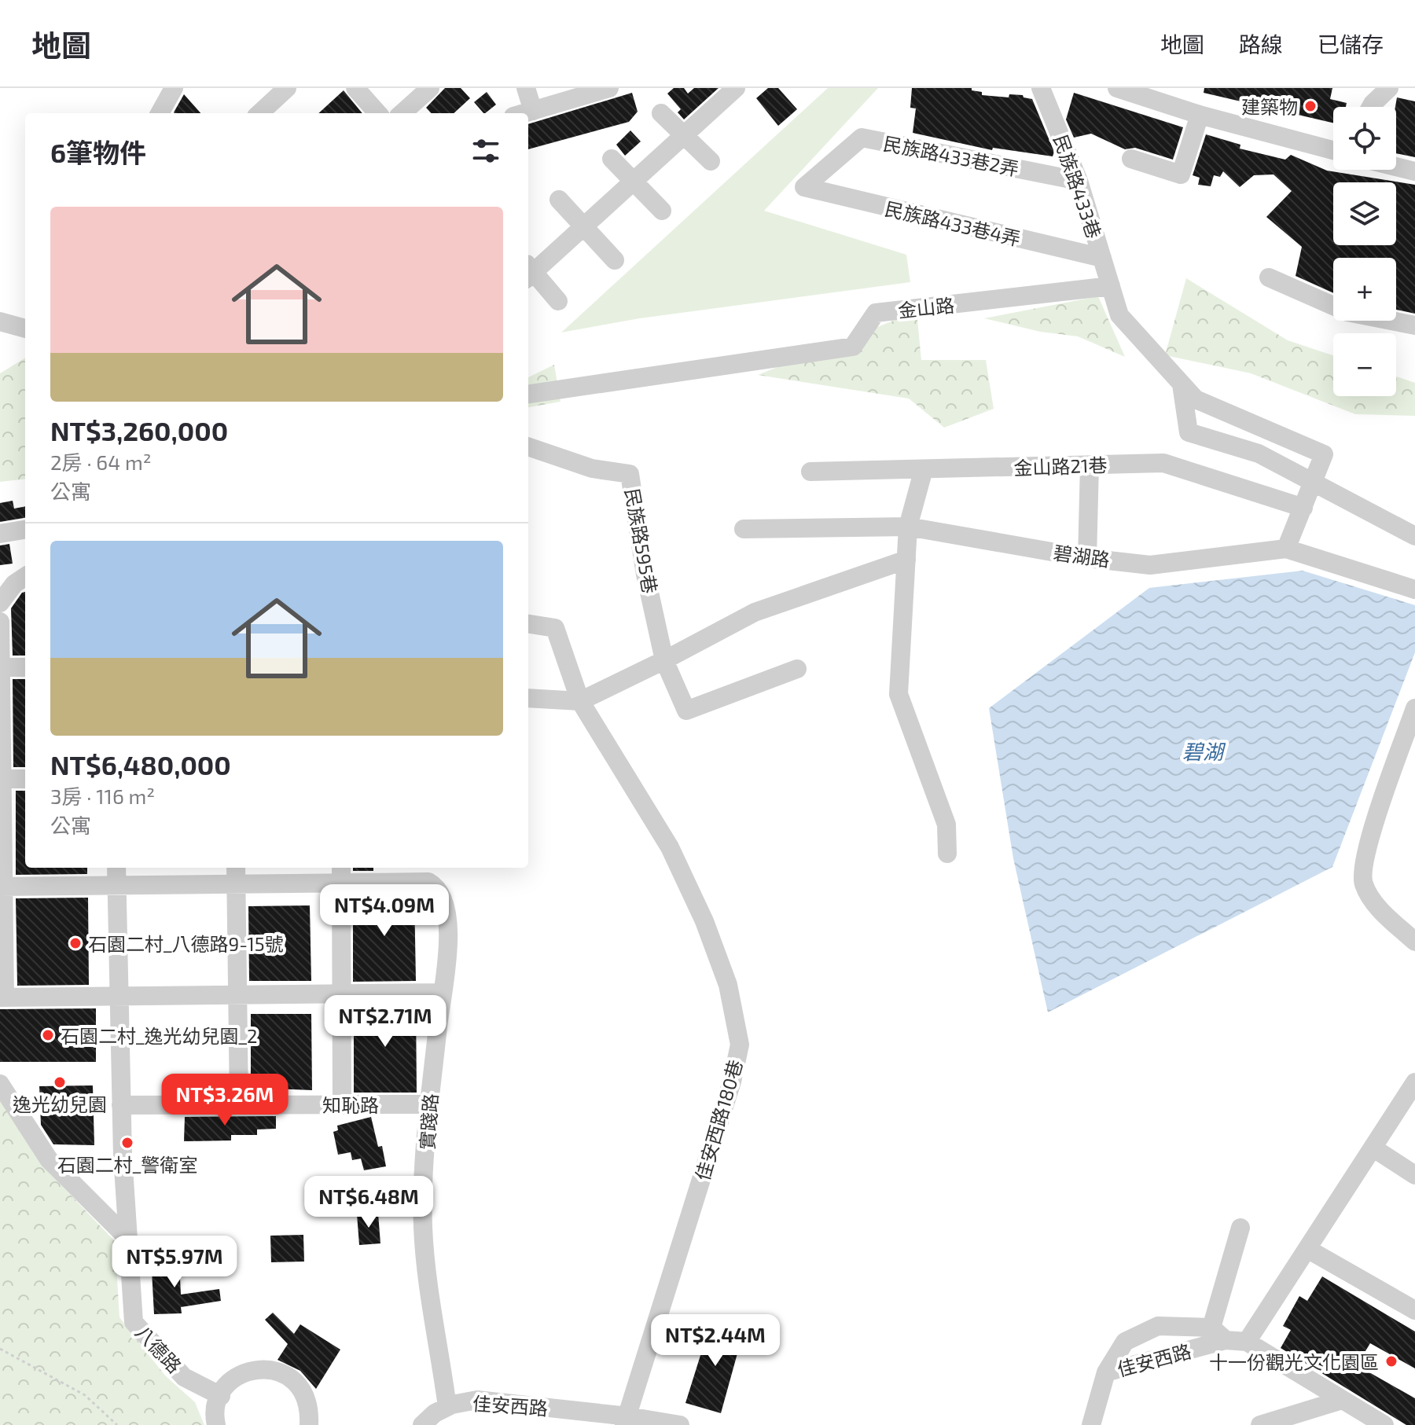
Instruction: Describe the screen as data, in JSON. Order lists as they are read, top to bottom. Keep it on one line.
{"streets":{"street":["民族路433巷2弄","民族路433巷","民族路433巷4弄","金山路","金山路21巷","民族路595巷","碧湖路","知恥路","佳安西路180巷","實踐路","八德路","佳安西路"]},"crossings":[["民族路433巷2弄","民族路433巷"],["民族路433巷2弄","民族路433巷4弄"],["民族路433巷","民族路433巷4弄"],["民族路433巷","金山路"],["知恥路","實踐路"],["知恥路","八德路"],["佳安西路180巷","佳安西路"],["實踐路","佳安西路"]],"water":["碧湖"],"places":["建築物","石園二村_八德路9-15號","石園二村_逸光幼兒園_2","逸光幼兒園","石園二村_警衛室","十一份觀光文化園區"],"page":{"header":"地圖","nav":["地圖","路線","已儲存"],"map_buttons":["+","−"],"heading":"6筆物件","list":[{"name":"NT$3,260,000","note":"2房 · 64 m² · 公寓"},{"name":"NT$6,480,000","note":"3房 · 116 m² · 公寓"}],"price":["NT$4.09M","NT$2.71M","NT$3.26M","NT$6.48M","NT$5.97M","NT$2.44M"]}}
